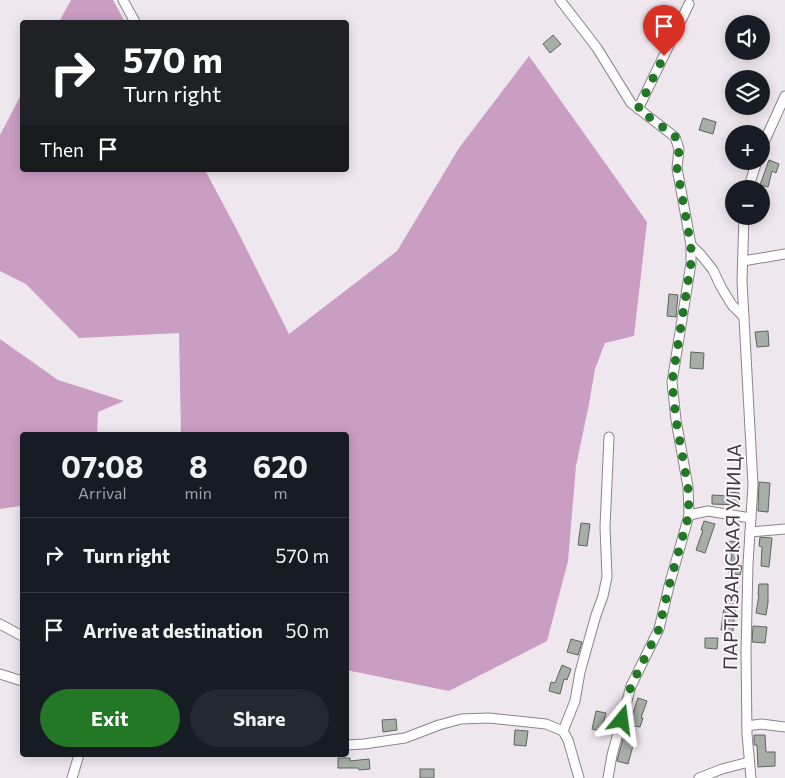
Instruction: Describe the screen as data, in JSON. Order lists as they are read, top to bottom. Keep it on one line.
{"streets":{"street":["ПАРТИЗАНСКАЯ УЛИЦА"]},"page":{"map_buttons":["+","−"],"turn":["570 m","Turn right"],"then":"Then","eta":["07:08","Arrival","8","min","620","m"],"list":[{"name":"Turn right","value":"570 m"},{"name":"Arrive at destination","value":"50 m"}],"buttons":["Exit","Share"]}}
